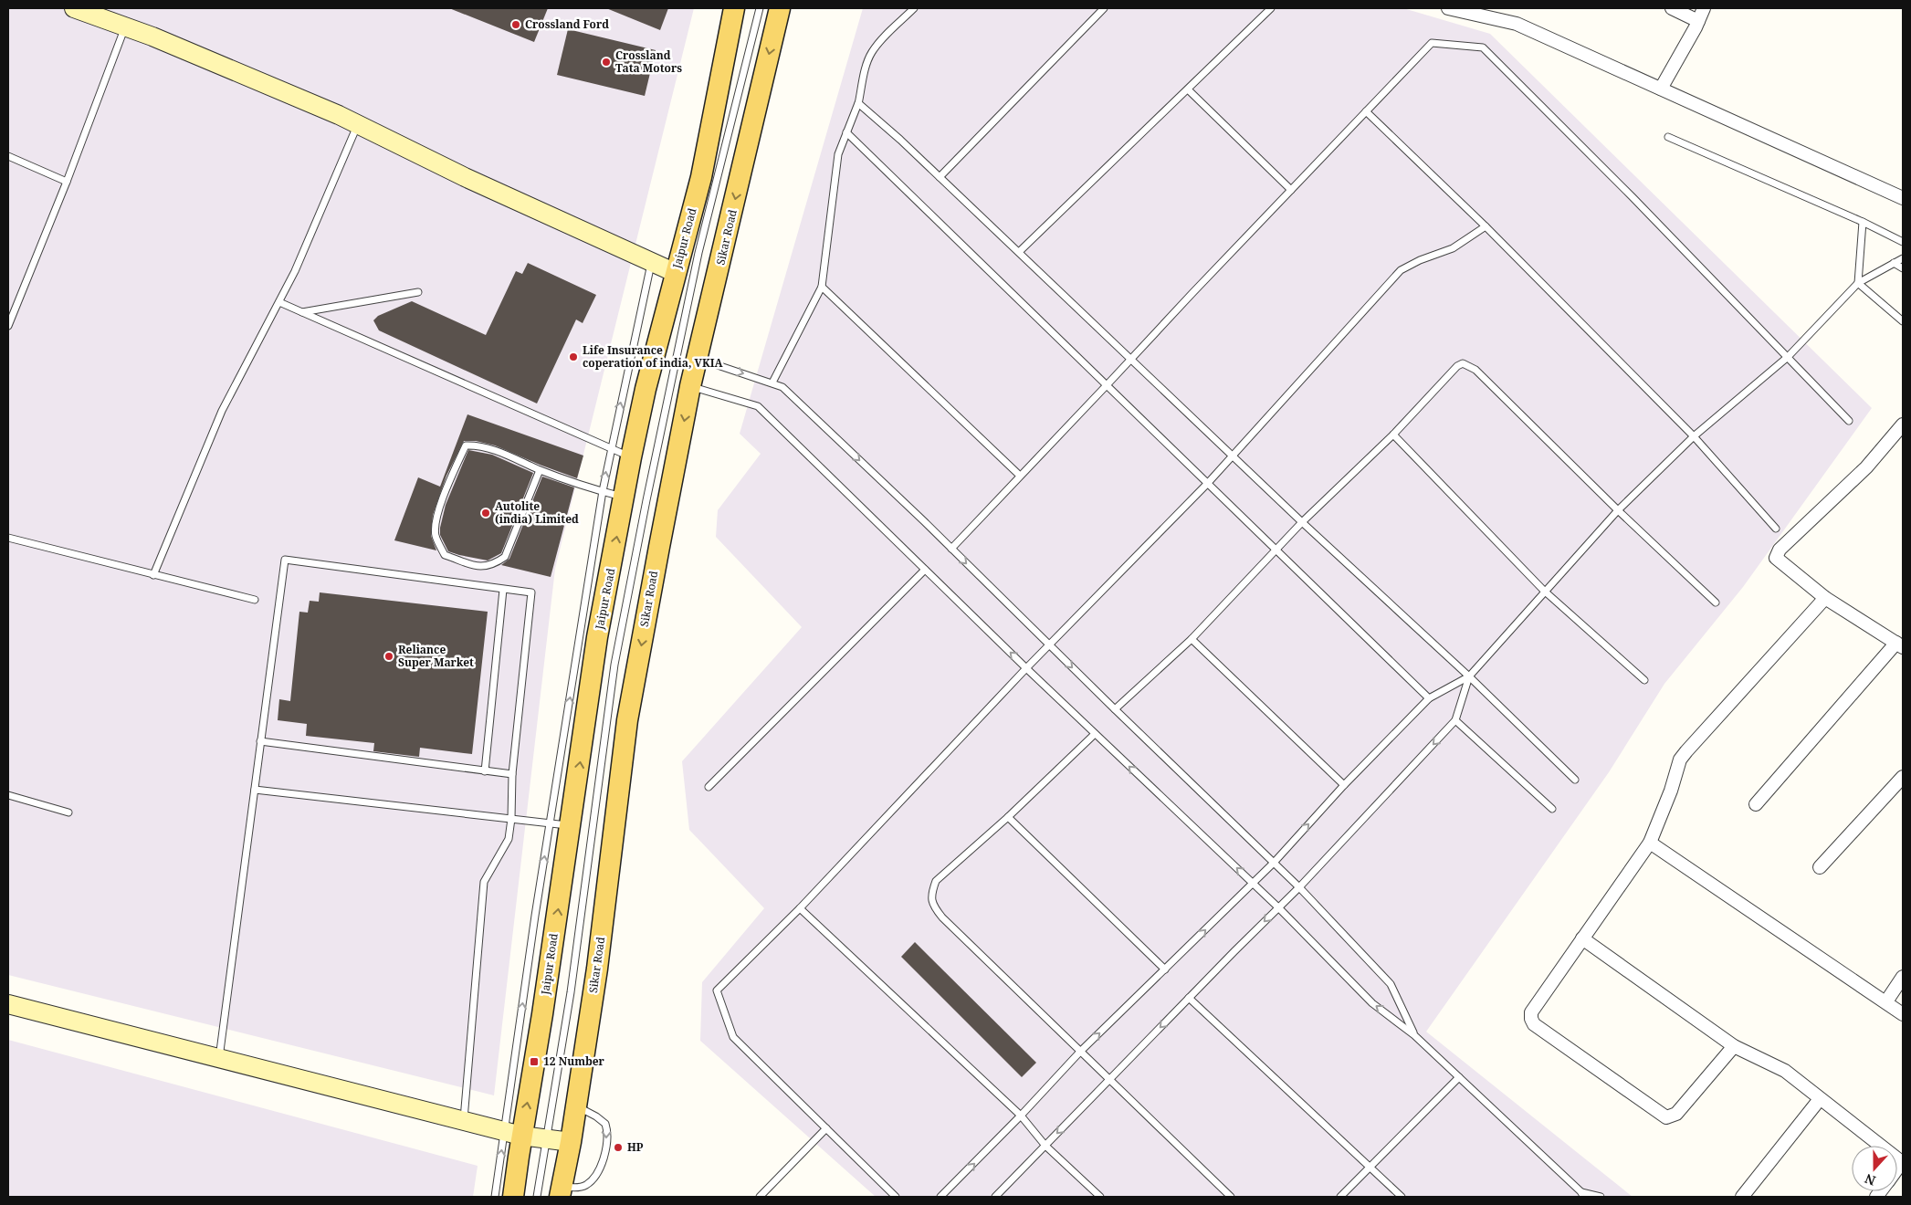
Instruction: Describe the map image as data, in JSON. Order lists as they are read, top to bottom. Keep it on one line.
{"streets":{"main road":["Sikar Road","Jaipur Road"]},"one_way":["Sikar Road","Jaipur Road"],"places":{"other":["Crossland Ford","Crossland Tata Motors","Life Insurance coperation of india, VKIA","Autolite (india) Limited","Reliance Super Market","HP"],"transit":["12 Number"]},"north":"bottom"}
